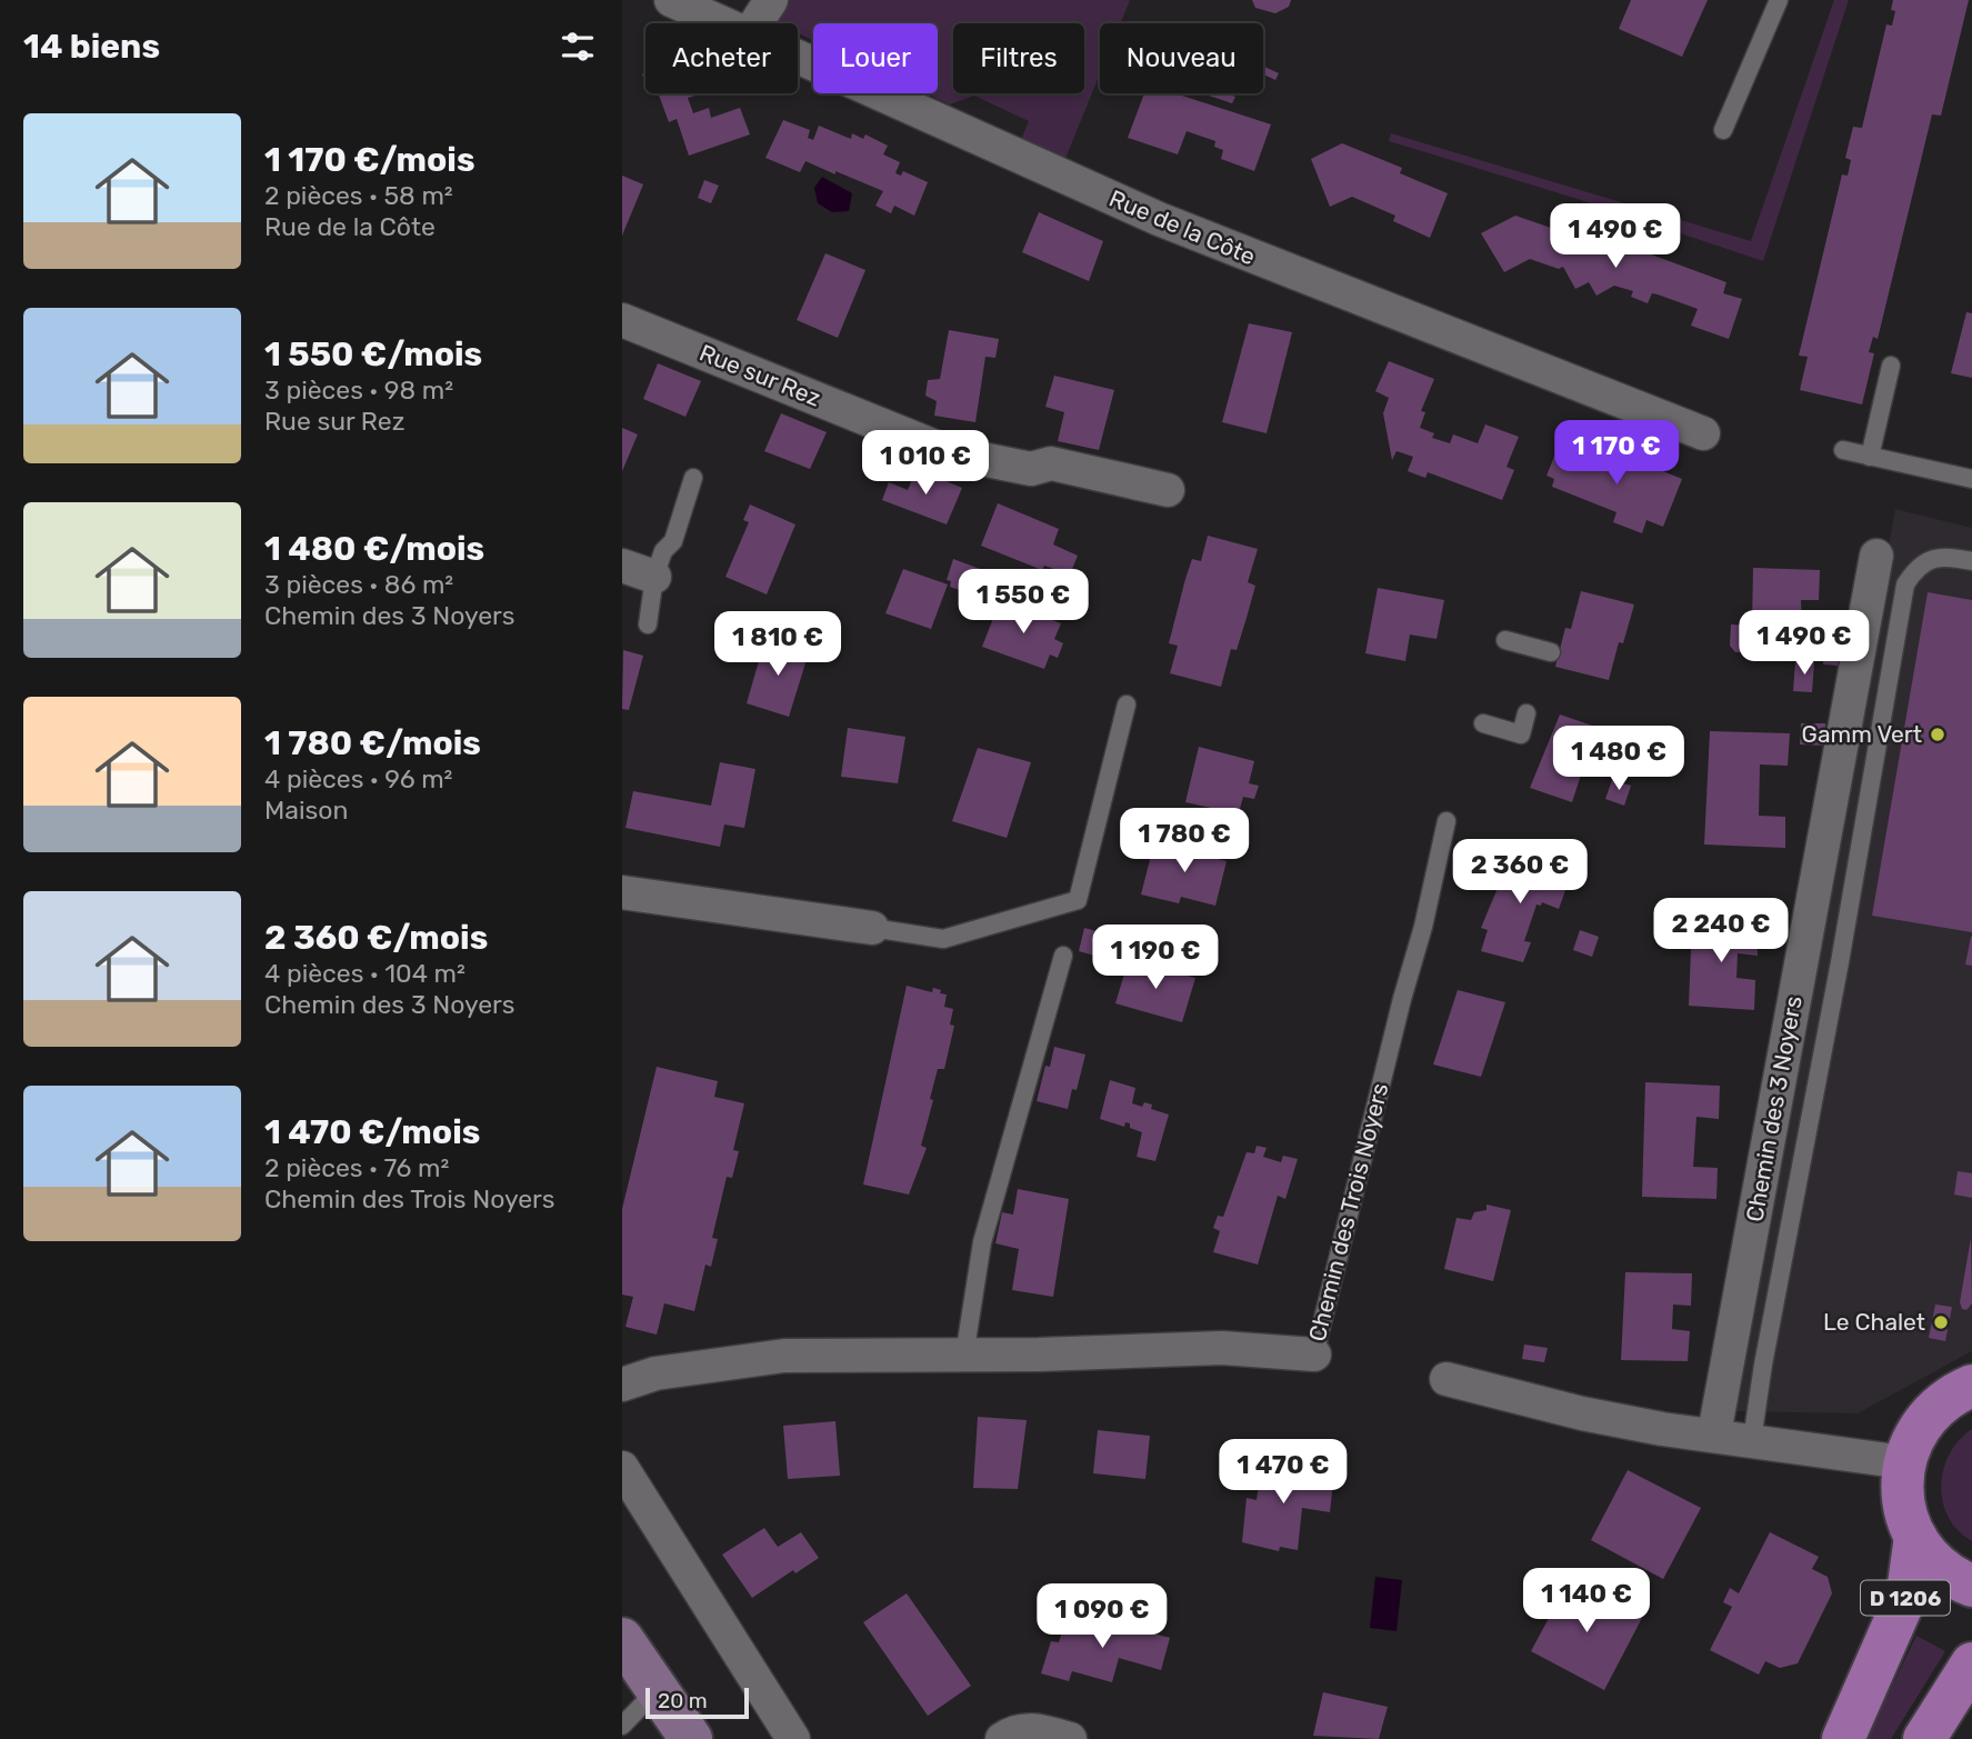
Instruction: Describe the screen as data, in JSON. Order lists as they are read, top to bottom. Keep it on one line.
{"streets":{"main road":["D 1206"],"street":["Rue de la Côte","Rue sur Rez","Chemin des 3 Noyers","Chemin des Trois Noyers"]},"places":["Gamm Vert","Le Chalet"],"scale_bar":"20 m","page":{"heading":"14 biens","chip":["Acheter","Louer","Filtres","Nouveau"],"list":[{"name":"1 170 €/mois","note":"2 pièces · 58 m² · Rue de la Côte"},{"name":"1 550 €/mois","note":"3 pièces · 98 m² · Rue sur Rez"},{"name":"1 480 €/mois","note":"3 pièces · 86 m² · Chemin des 3 Noyers"},{"name":"1 780 €/mois","note":"4 pièces · 96 m² · Maison"},{"name":"2 360 €/mois","note":"4 pièces · 104 m² · Chemin des 3 Noyers"},{"name":"1 470 €/mois","note":"2 pièces · 76 m² · Chemin des Trois Noyers"}],"price":["1 490 €","1 170 €","1 010 €","1 550 €","1 490 €","1 810 €","1 480 €","1 780 €","2 360 €","2 240 €","1 190 €","1 470 €","1 140 €","1 090 €"],"scale":"20 m"}}
